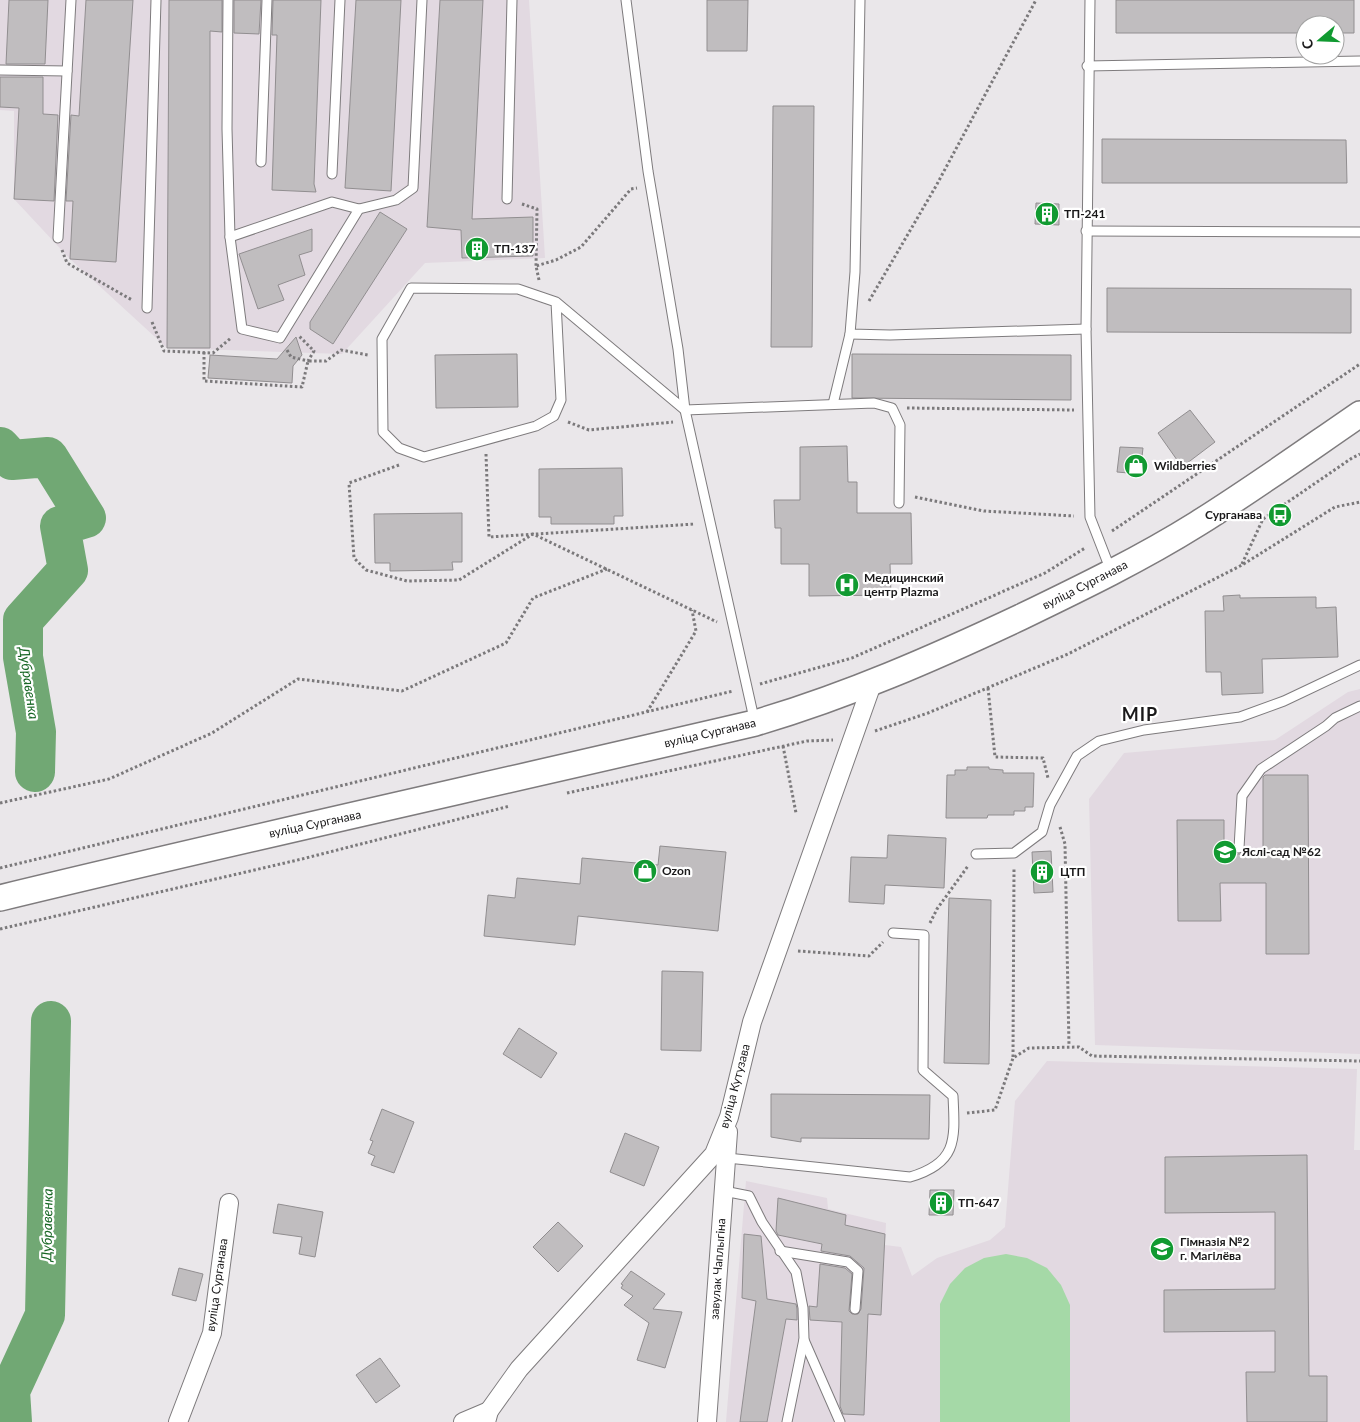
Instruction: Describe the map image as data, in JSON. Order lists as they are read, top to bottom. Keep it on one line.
{"streets":{"main road":["вуліца Сурганава"],"street":["вуліца Кутузава","завулак Чаплыгіна"]},"crossings":[["вуліца Сурганава","вуліца Кутузава"],["вуліца Кутузава","завулак Чаплыгіна"]],"districts":["МІР"],"water":["Дубравенка"],"places":{"building":["ТП-241","ТП-137","ЦТП","ТП-647"],"shop":["Wildberries","Ozon"],"bus stop":["Сурганава"],"hospital":["Медицинский центр Plazma"],"school or university":["Яслі-сад №62","Гімназія №2 г. Магілёва"]},"north":"left"}
